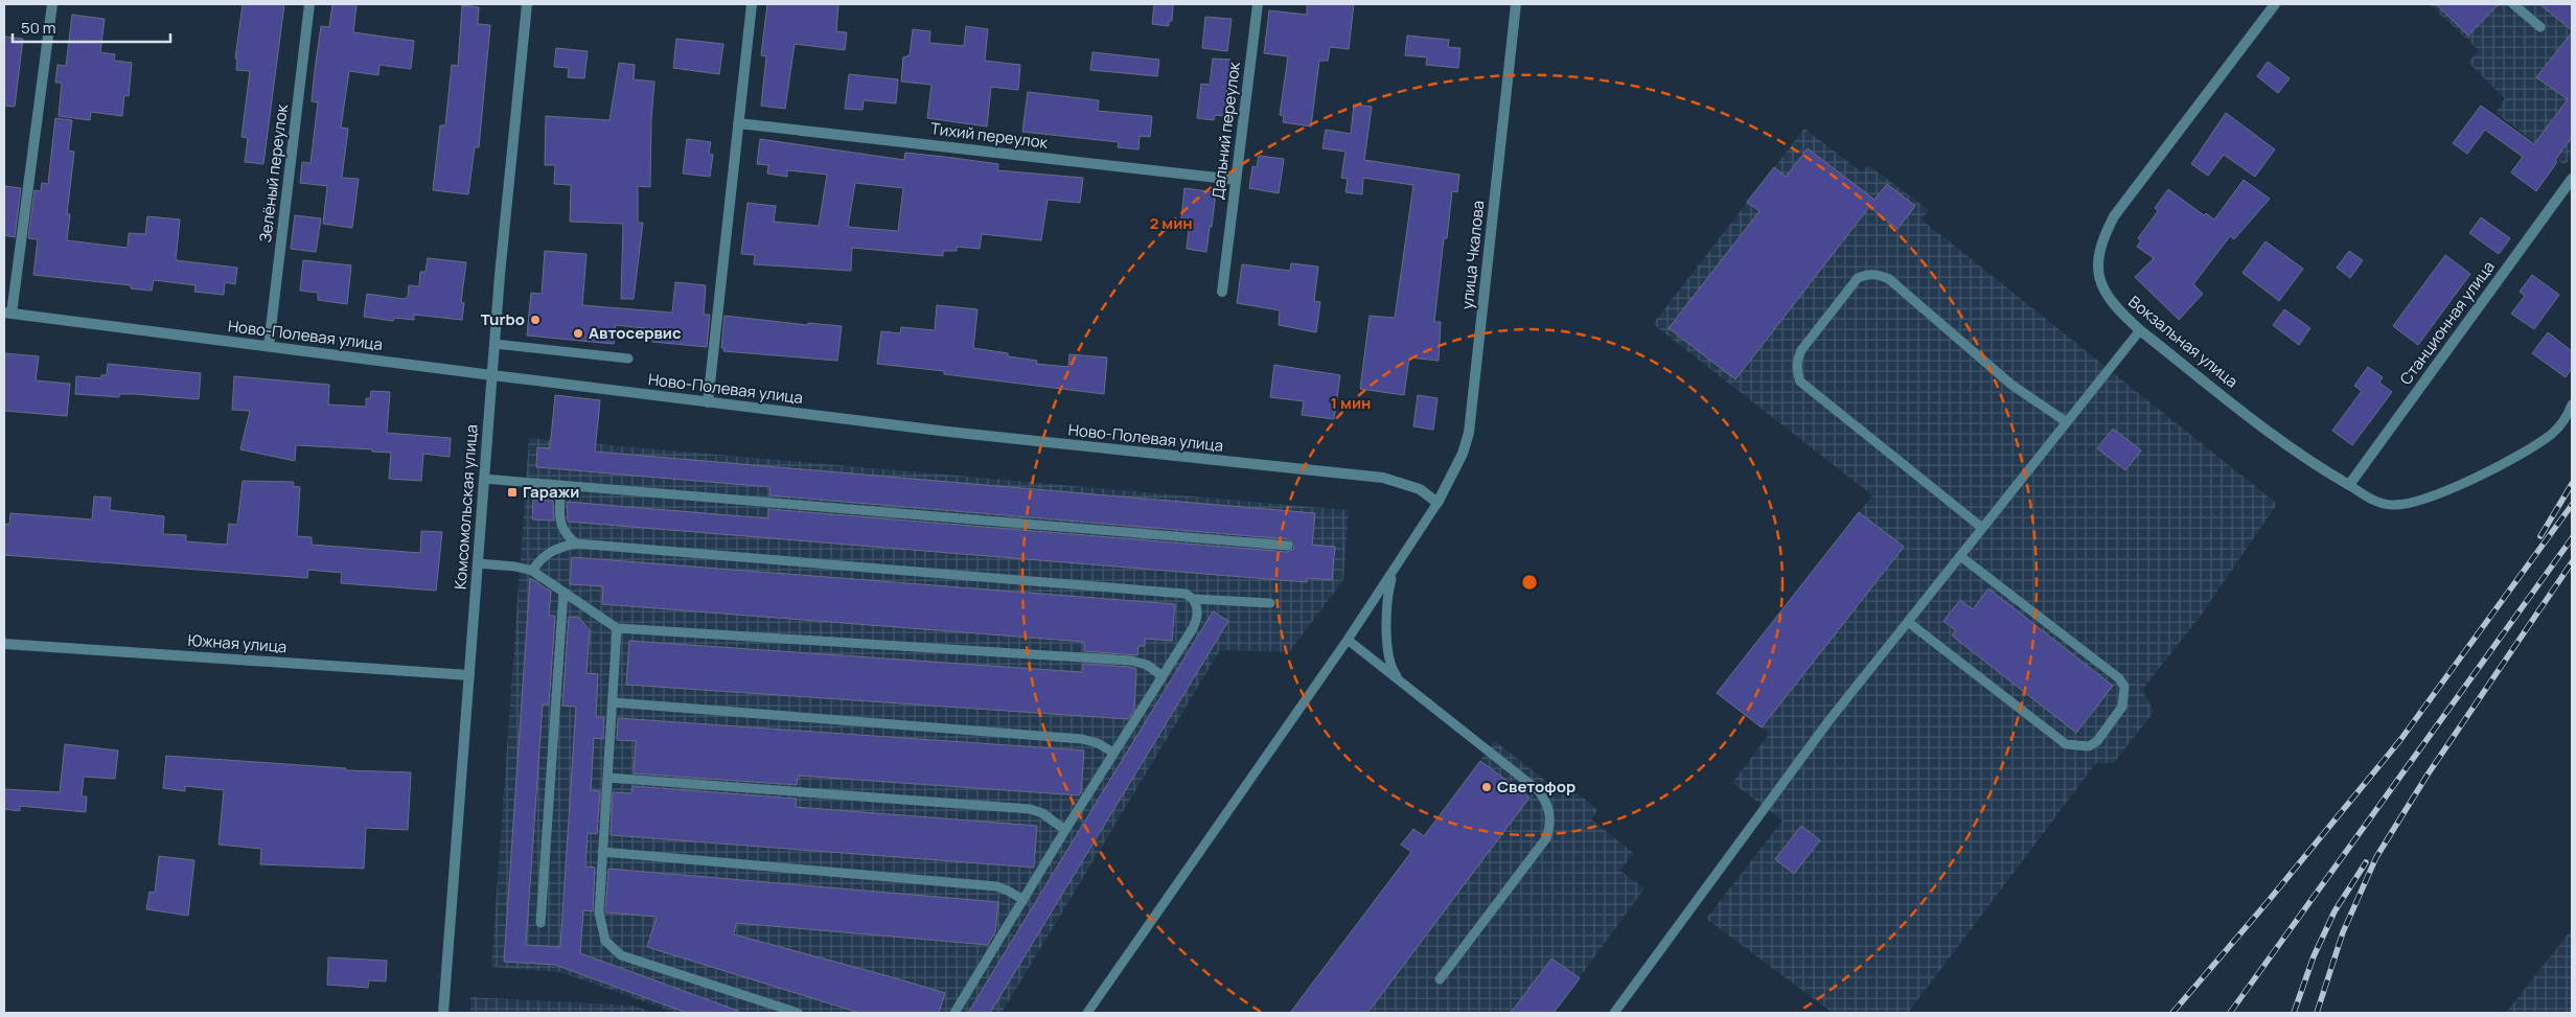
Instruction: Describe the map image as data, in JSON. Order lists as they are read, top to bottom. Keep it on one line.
{"streets":{"street":["Дальний переулок","Тихий переулок","Зелёный переулок","улица Чкалова","Станционная улица","Ново-Полевая улица","Вокзальная улица","Комсомольская улица","Южная улица"]},"crossings":[["Дальний переулок","Тихий переулок"],["Зелёный переулок","Ново-Полевая улица"],["улица Чкалова","Ново-Полевая улица"],["Станционная улица","Вокзальная улица"],["Ново-Полевая улица","Комсомольская улица"],["Комсомольская улица","Южная улица"]],"places":{"other":["Turbo","Автосервис","Светофор"],"transit":["Гаражи"]},"scale_bar":"50 m","rings":["2 мин","1 мин"]}
